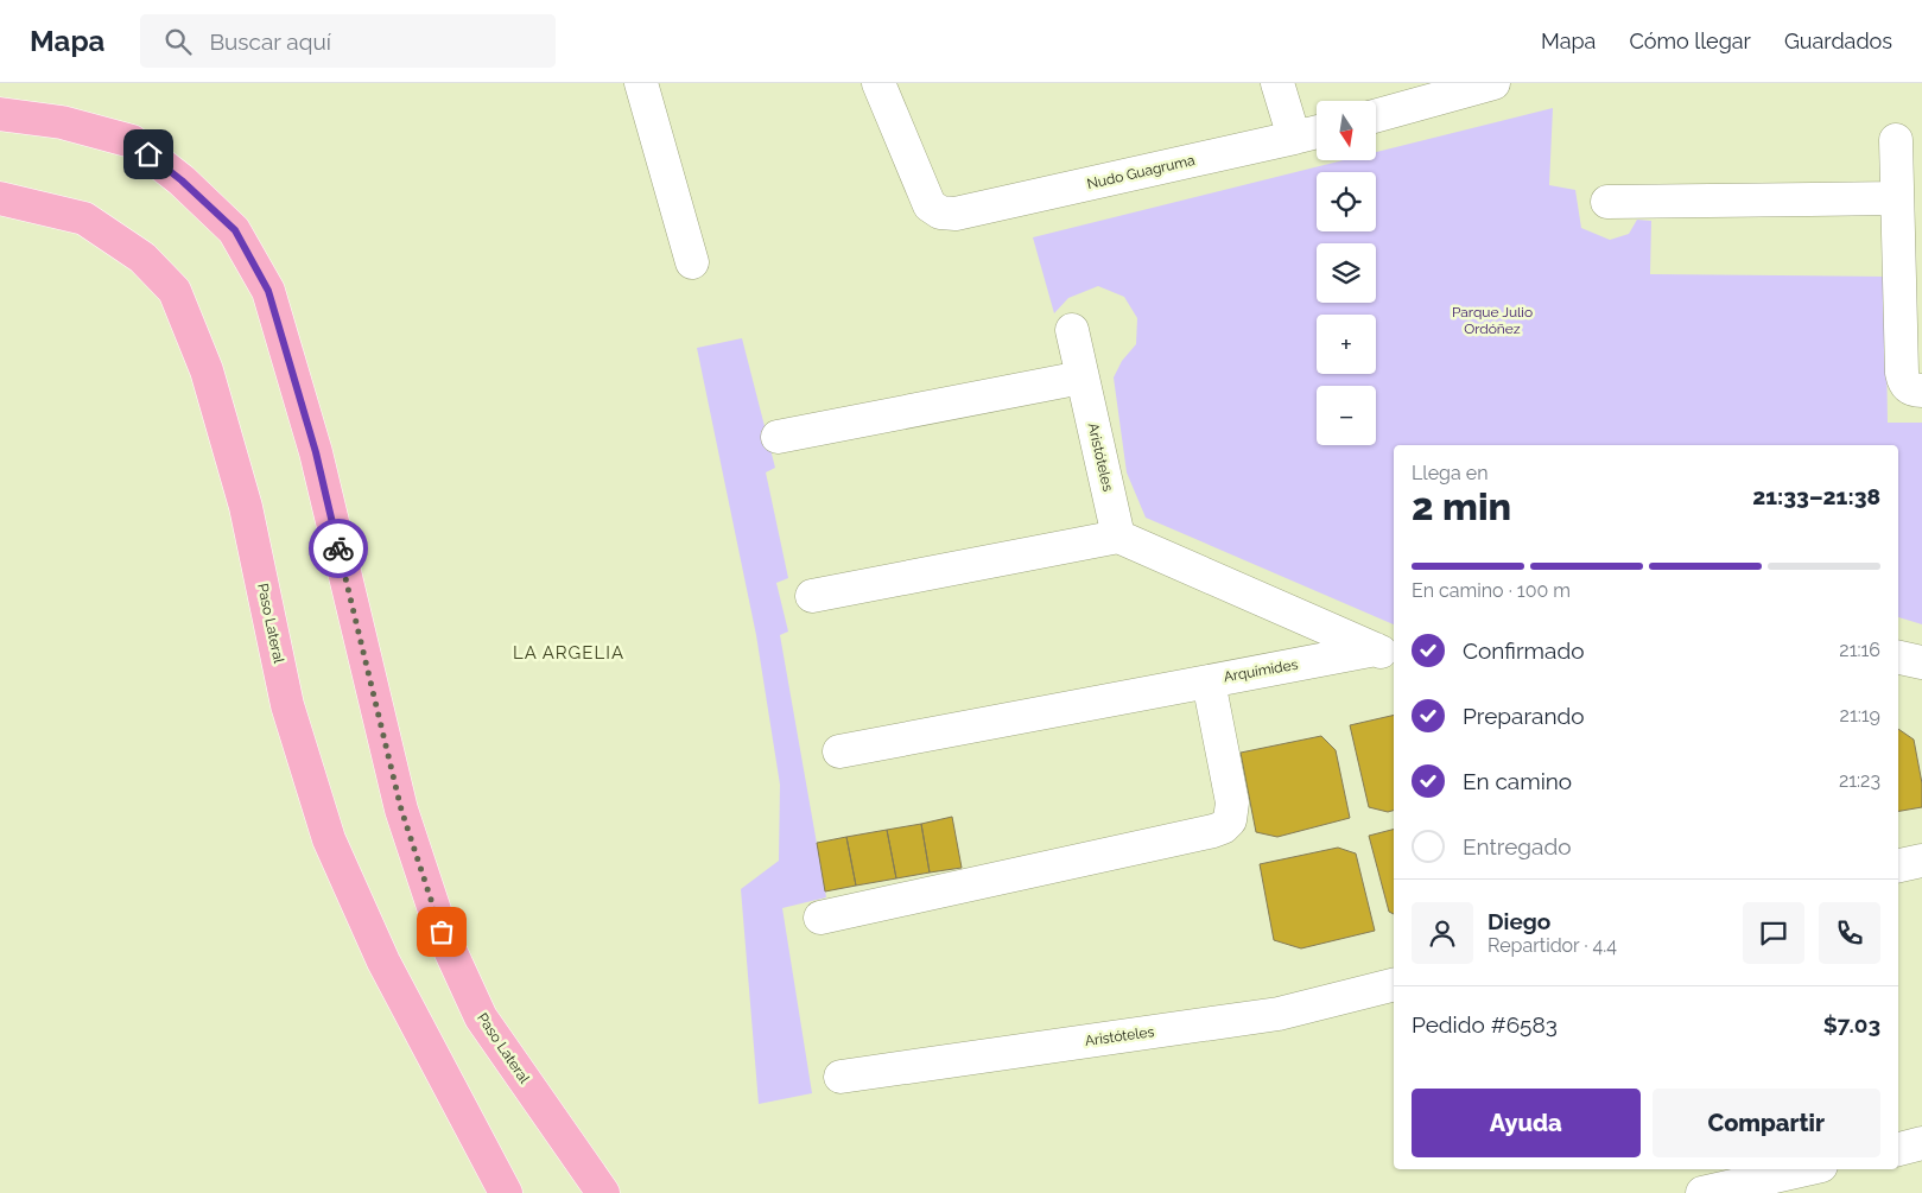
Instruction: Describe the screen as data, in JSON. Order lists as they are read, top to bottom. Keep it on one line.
{"streets":{"highway":["Paso Lateral"],"street":["Nudo Guagruma","Aristóteles","Arquímides"]},"districts":["LA ARGELIA"],"parks":["Parque Julio Ordóñez"],"north":"bottom","page":{"header":"Mapa","search":"Buscar aquí","nav":["Mapa","Cómo llegar","Guardados"],"map_buttons":["+","−"],"heading":["2 min","Llega en","21:33–21:38"],"panel":["Diego","Repartidor · 4.4","Pedido #6583","$7.03"],"bar":"En camino · 100 m","list":[["Confirmado","21:16"],["Preparando","21:19"],["En camino","21:23"],"Entregado"],"buttons":["Ayuda","Compartir"]}}
